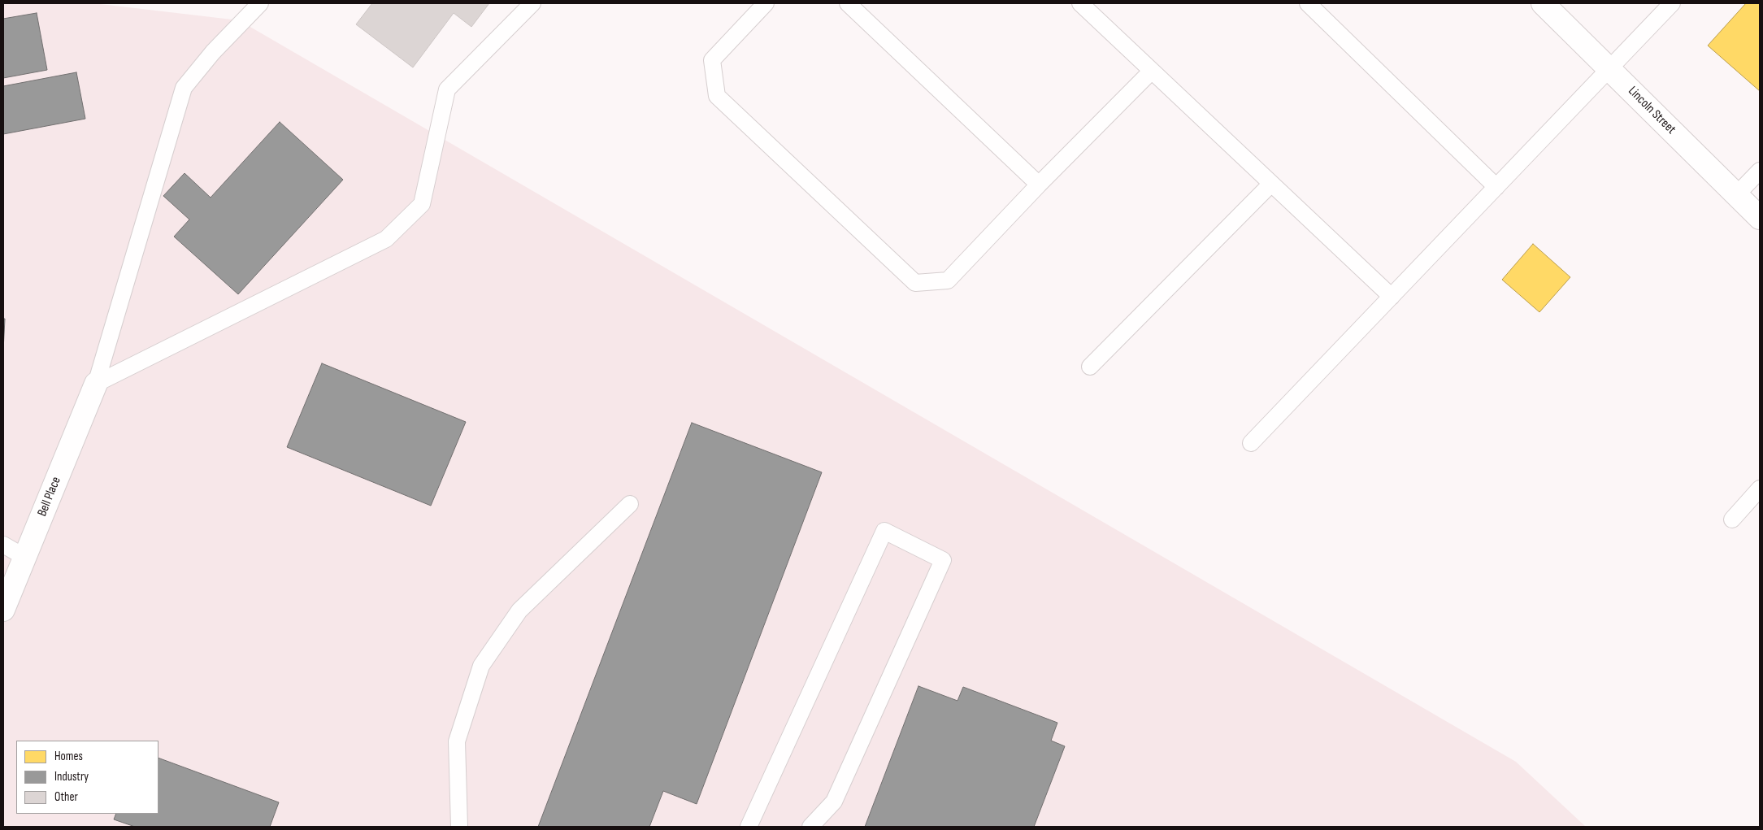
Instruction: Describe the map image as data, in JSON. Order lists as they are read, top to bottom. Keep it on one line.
{"streets":{"street":["Lincoln Street","Bell Place"]},"legend":["Homes","Industry","Other"]}
